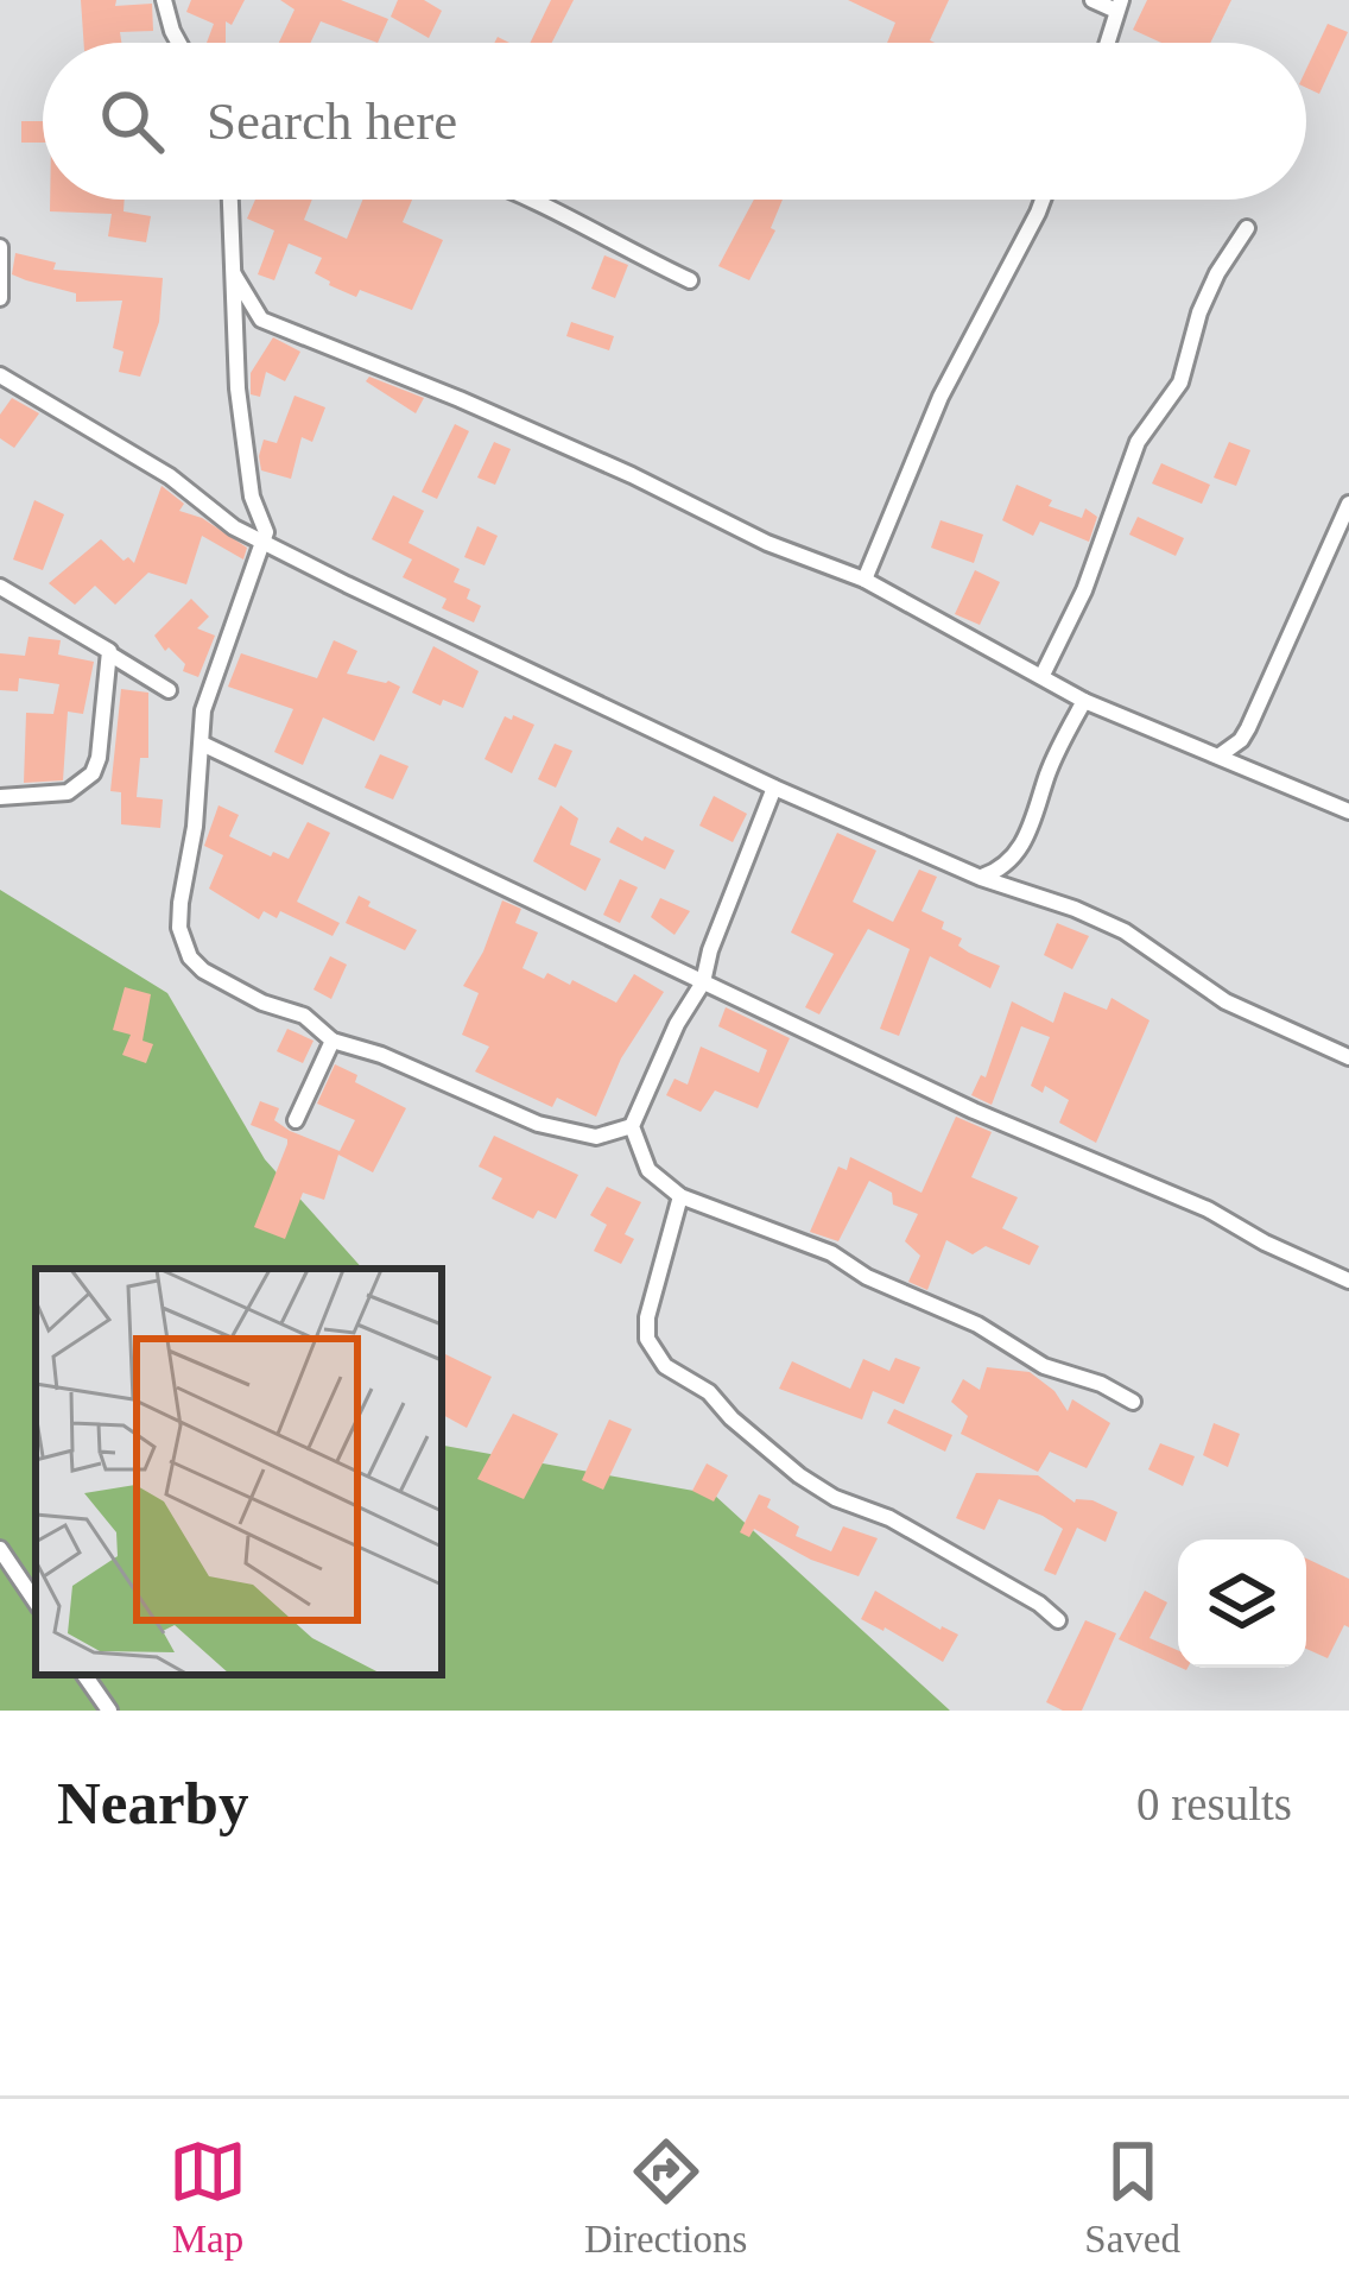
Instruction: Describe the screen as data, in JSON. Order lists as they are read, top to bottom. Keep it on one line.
{"page":{"search":"Search here","heading":["Nearby","0 results"],"nav":["Map","Directions","Saved"]}}
